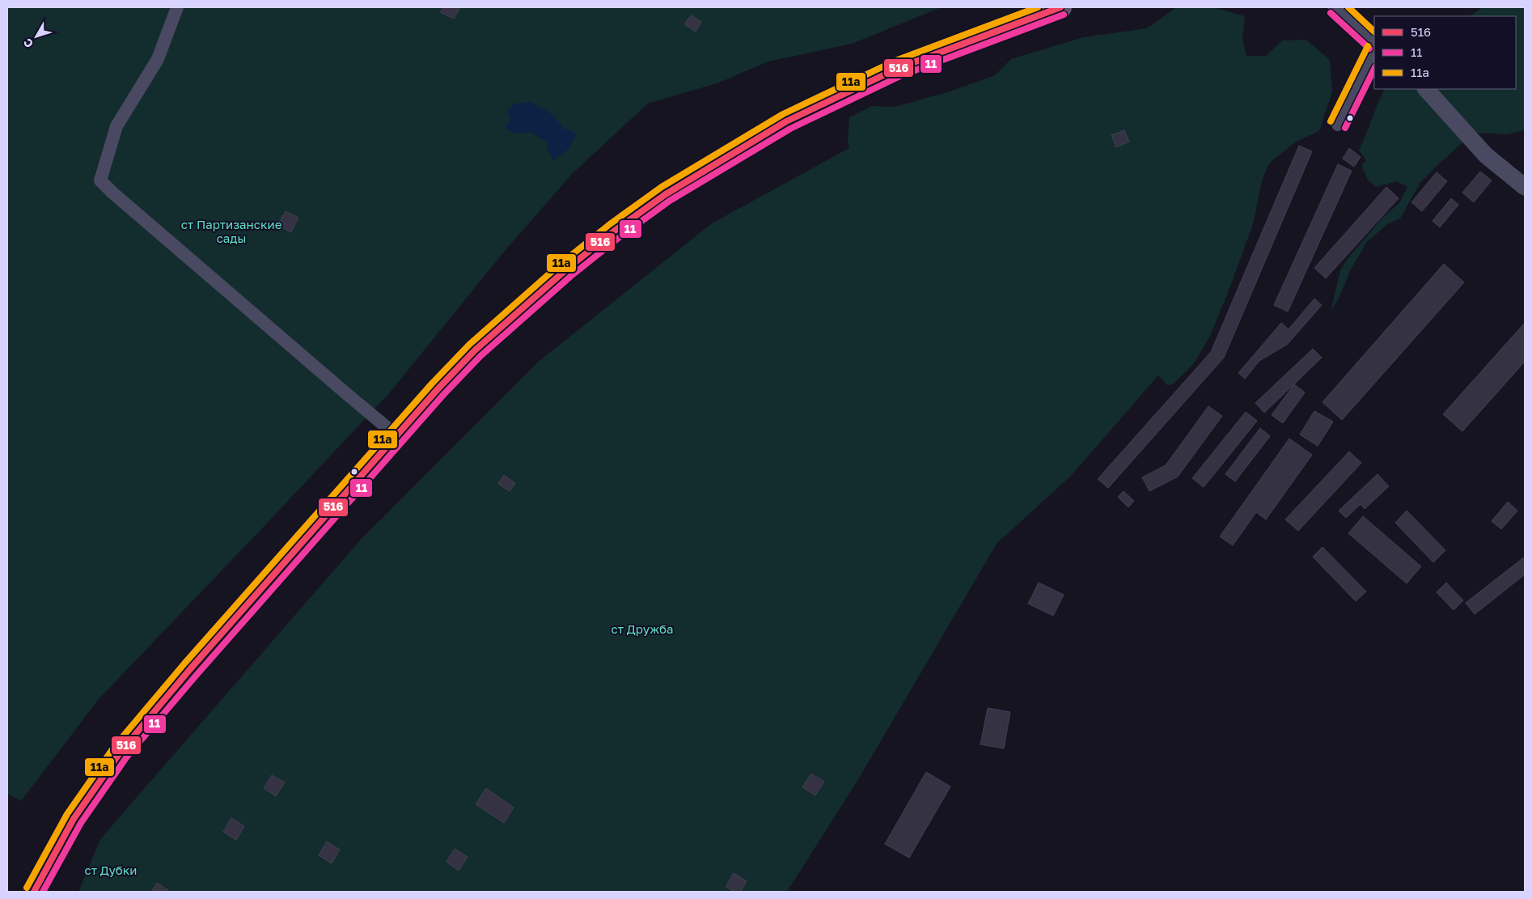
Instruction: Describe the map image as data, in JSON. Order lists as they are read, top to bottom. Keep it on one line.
{"parks":["ст Партизанские сады","ст Дружба","ст Дубки"],"lines":["transit line 516","transit line 11а","transit line 11"],"legend":["516","11","11а"],"north":"bottom left"}
